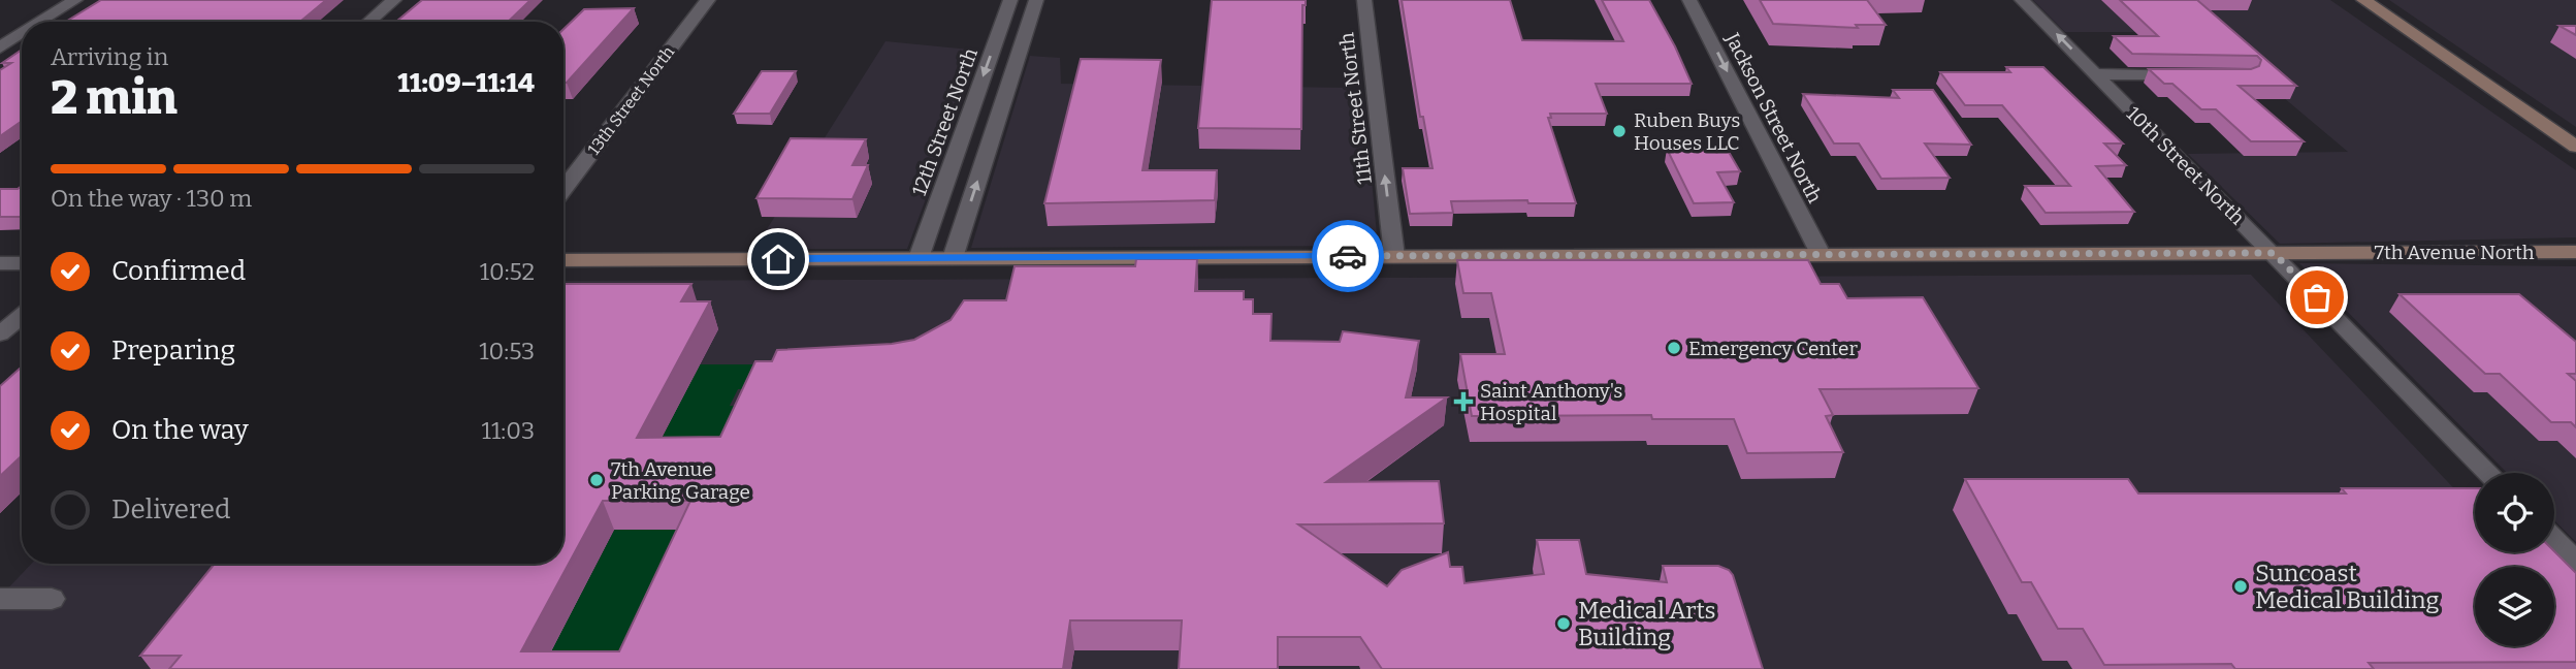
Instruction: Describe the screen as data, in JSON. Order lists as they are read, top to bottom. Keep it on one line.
{"streets":{"street":["13th Street North","11th Street North","Jackson Street North","12th Street North","10th Street North","7th Avenue North"]},"crossings":[["11th Street North","7th Avenue North"],["Jackson Street North","7th Avenue North"],["12th Street North","7th Avenue North"],["10th Street North","7th Avenue North"]],"one_way":["11th Street North","Jackson Street North"],"places":{"other":["Ruben Buys Houses LLC","Emergency Center","7th Avenue Parking Garage","Suncoast Medical Building","Medical Arts Building"],"health":["Saint Anthony's Hospital"]},"page":{"heading":["2 min","Arriving in","11:09–11:14"],"bar":"On the way · 130 m","list":[["Confirmed","10:52"],["Preparing","10:53"],["On the way","11:03"],"Delivered"]}}
